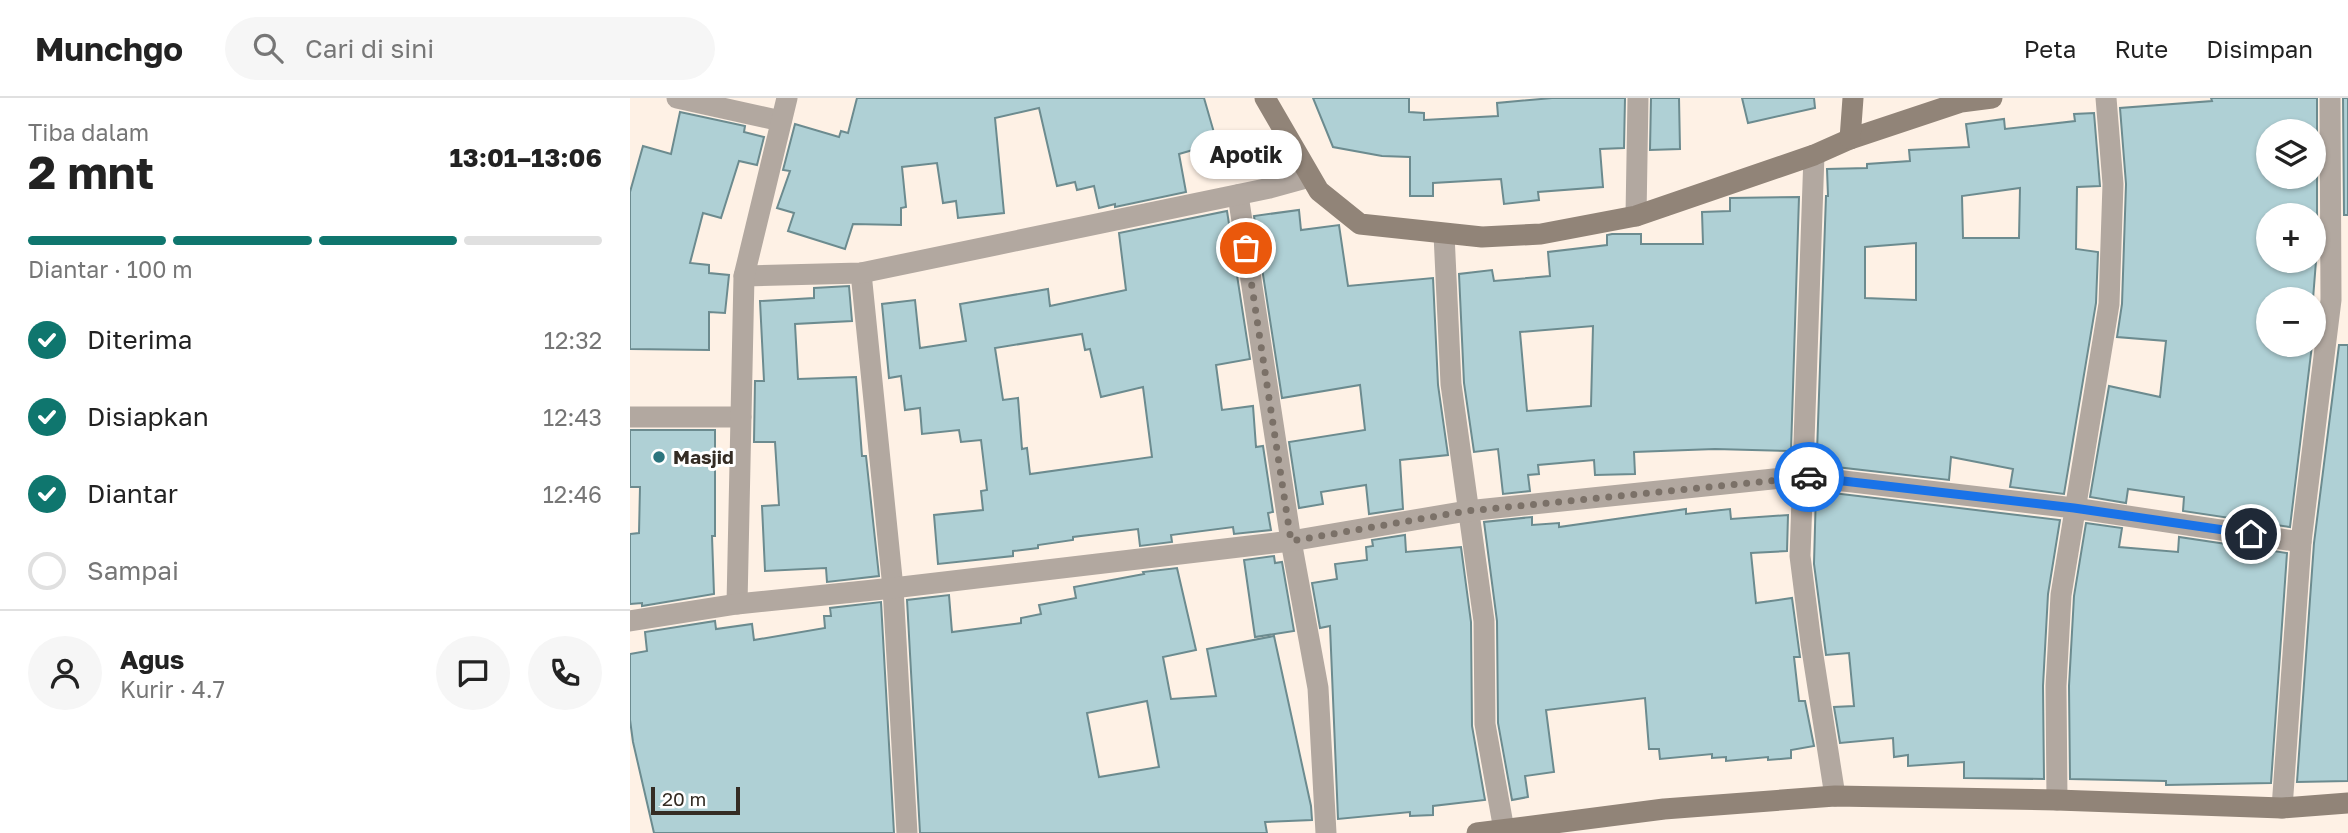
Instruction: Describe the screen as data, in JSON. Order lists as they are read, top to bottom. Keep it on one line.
{"places":["Apotik","Masjid"],"scale_bar":"20 m","page":{"header":"Munchgo","search":"Cari di sini","nav":["Peta","Rute","Disimpan"],"heading":["2 mnt","Tiba dalam","13:01–13:06"],"panel":["Agus","Kurir · 4.7"],"map_buttons":["+","−"],"bubble":"Apotik","bar":"Diantar · 100 m","list":[["Diterima","12:32"],["Disiapkan","12:43"],["Diantar","12:46"],"Sampai"],"scale":"20 m"}}
